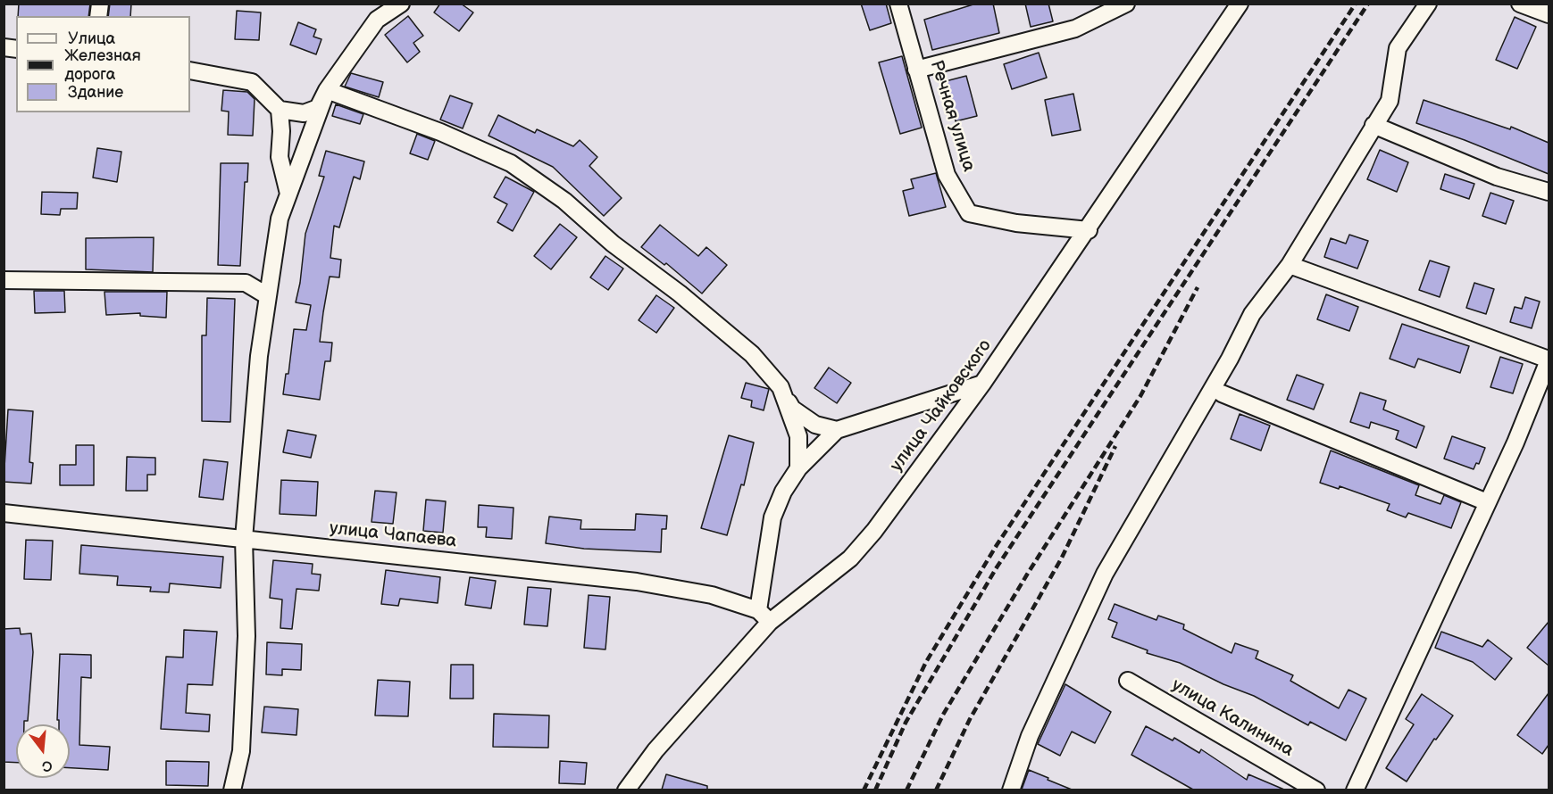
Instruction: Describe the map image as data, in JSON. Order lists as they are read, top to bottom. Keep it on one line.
{"streets":{"street":["Речная улица","улица Чайковского","улица Чапаева","улица Калинина"]},"crossings":[["Речная улица","улица Чайковского"],["улица Чайковского","улица Чапаева"]],"legend":["Улица","Железная дорога","Здание"],"north":"bottom"}
